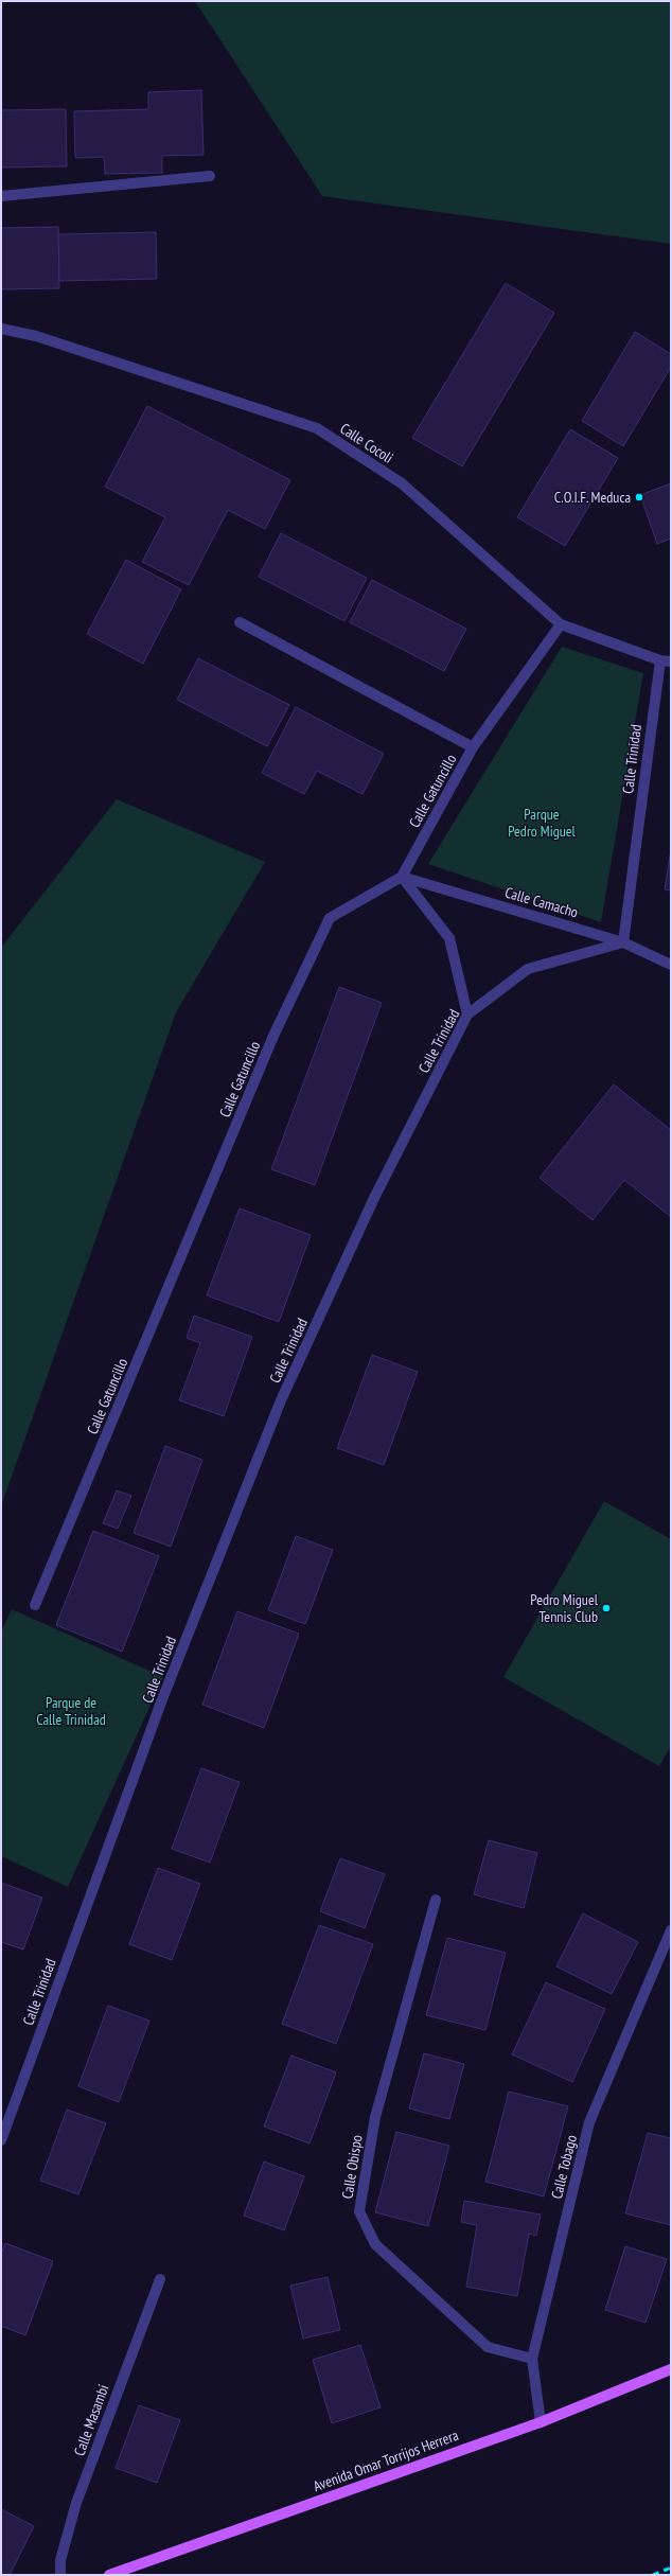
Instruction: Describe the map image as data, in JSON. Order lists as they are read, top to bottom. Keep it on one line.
{"streets":{"main road":["Avenida Omar Torrijos Herrera"],"street":["Calle Cocoli","Calle Trinidad","Calle Gatuncillo","Calle Camacho","Calle Obispo","Calle Tobago","Calle Masambi"]},"crossings":[["Calle Cocoli","Calle Trinidad"],["Calle Cocoli","Calle Gatuncillo"],["Calle Trinidad","Calle Camacho"],["Calle Gatuncillo","Calle Camacho"],["Calle Obispo","Calle Tobago"],["Calle Tobago","Avenida Omar Torrijos Herrera"]],"parks":["Parque Pedro Miguel","Parque de Calle Trinidad"],"places":["C.O.I.F. Meduca","Pedro Miguel Tennis Club"]}
